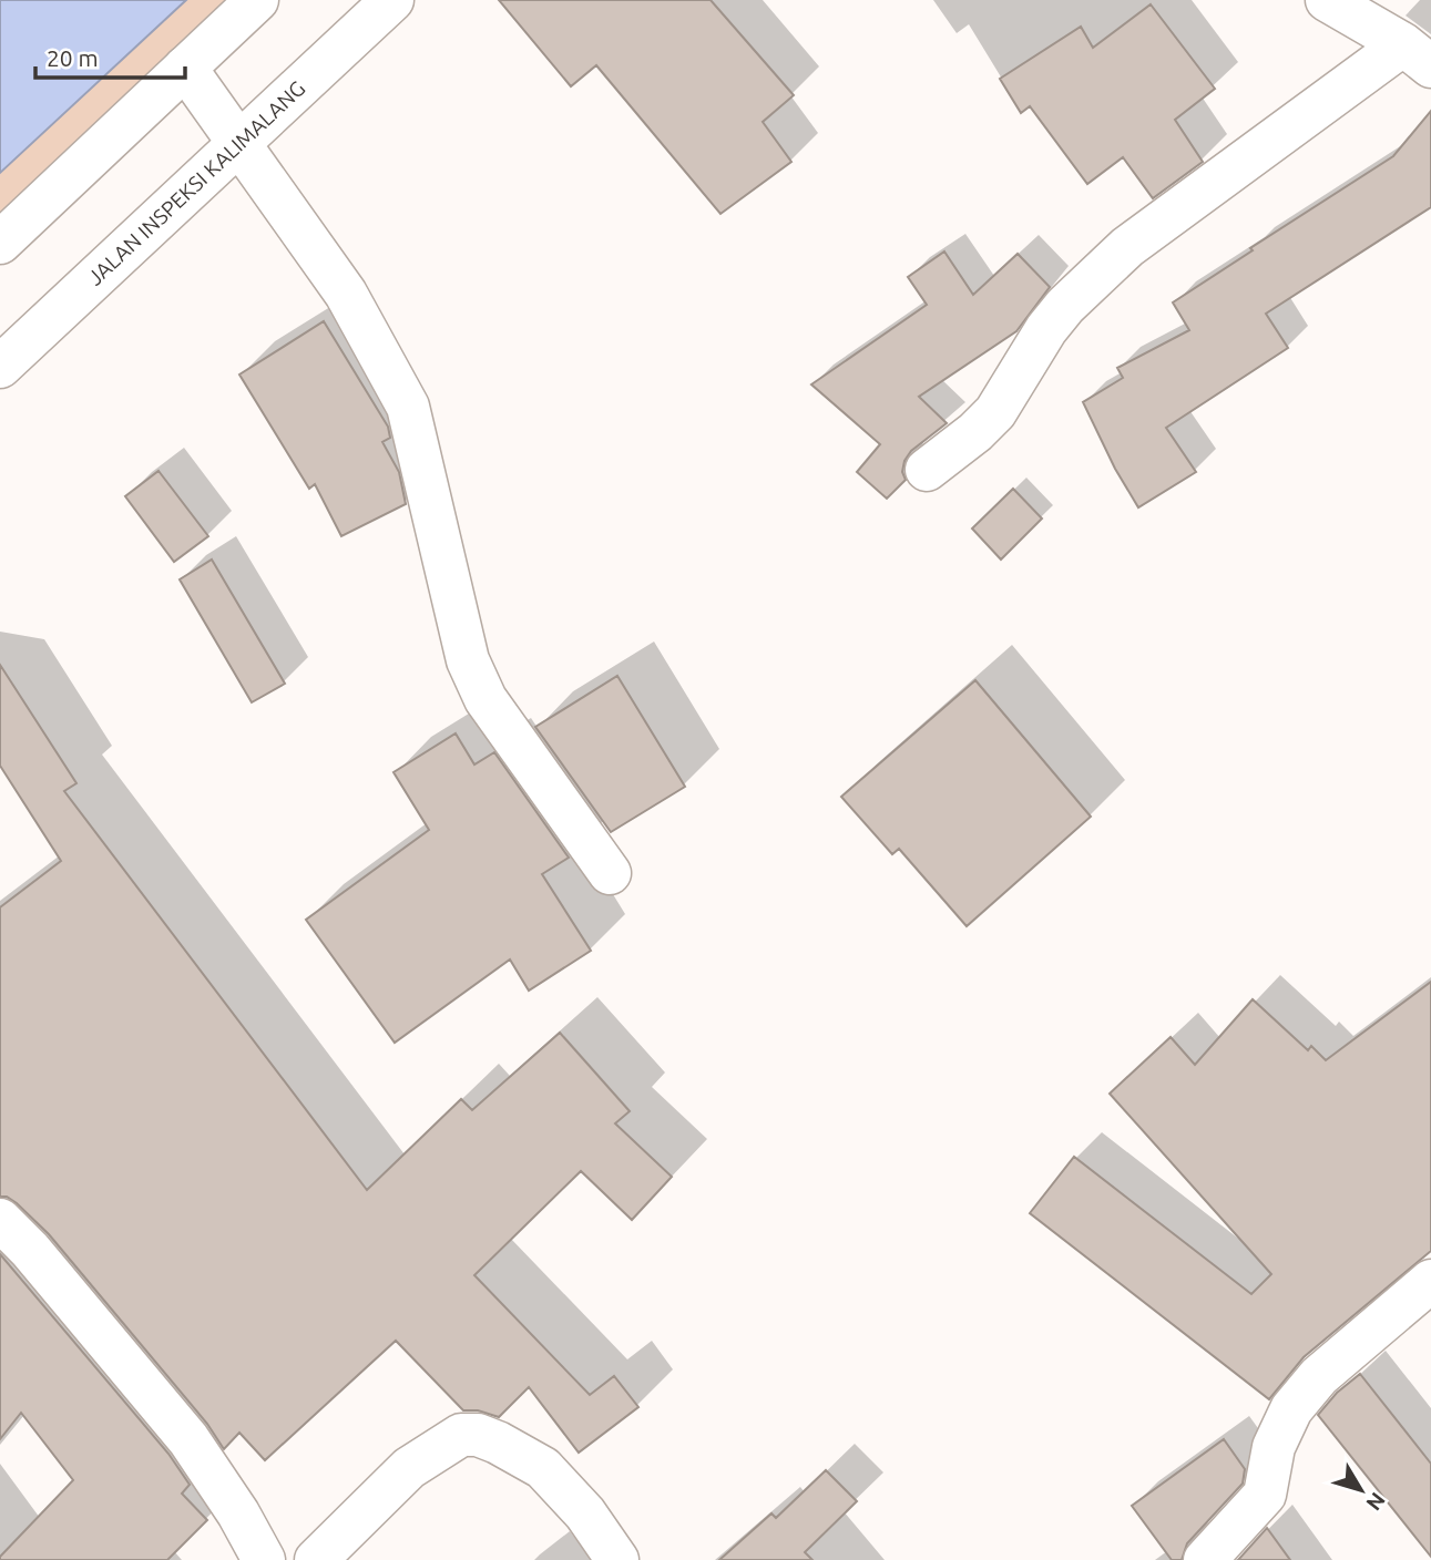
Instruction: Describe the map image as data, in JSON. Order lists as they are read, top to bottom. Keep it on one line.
{"streets":{"street":["JALAN INSPEKSI KALIMALANG"]},"scale_bar":"20 m","north":"bottom right"}
